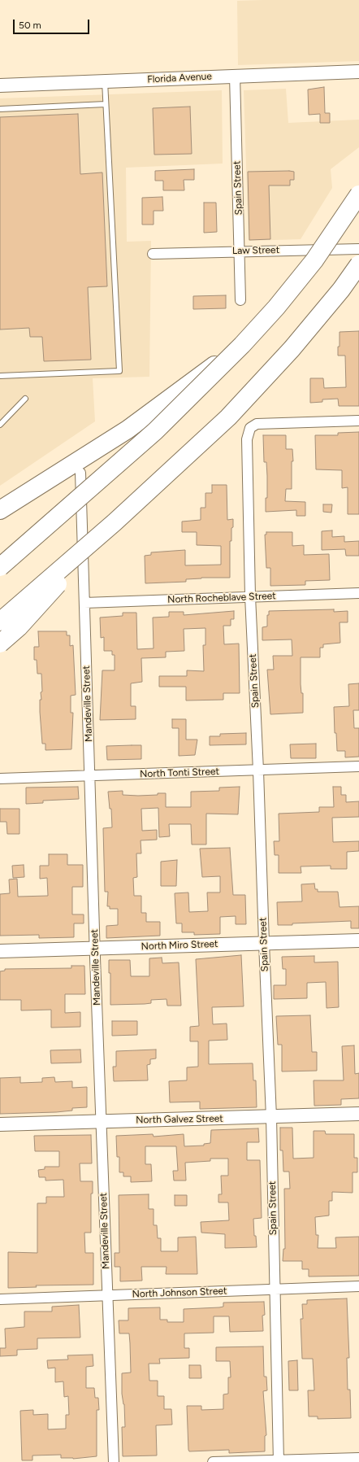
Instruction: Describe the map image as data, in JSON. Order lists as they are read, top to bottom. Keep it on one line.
{"streets":{"street":["Florida Avenue","Spain Street","Law Street","North Rocheblave Street","Mandeville Street","North Tonti Street","North Miro Street","North Galvez Street","North Johnson Street"]},"crossings":[["Florida Avenue","Spain Street"],["Spain Street","Law Street"],["Spain Street","North Rocheblave Street"],["Spain Street","North Tonti Street"],["Spain Street","North Miro Street"],["Spain Street","North Galvez Street"],["Spain Street","North Johnson Street"],["North Rocheblave Street","Mandeville Street"],["Mandeville Street","North Tonti Street"],["Mandeville Street","North Miro Street"],["Mandeville Street","North Galvez Street"],["Mandeville Street","North Johnson Street"]],"scale_bar":"50 m"}
